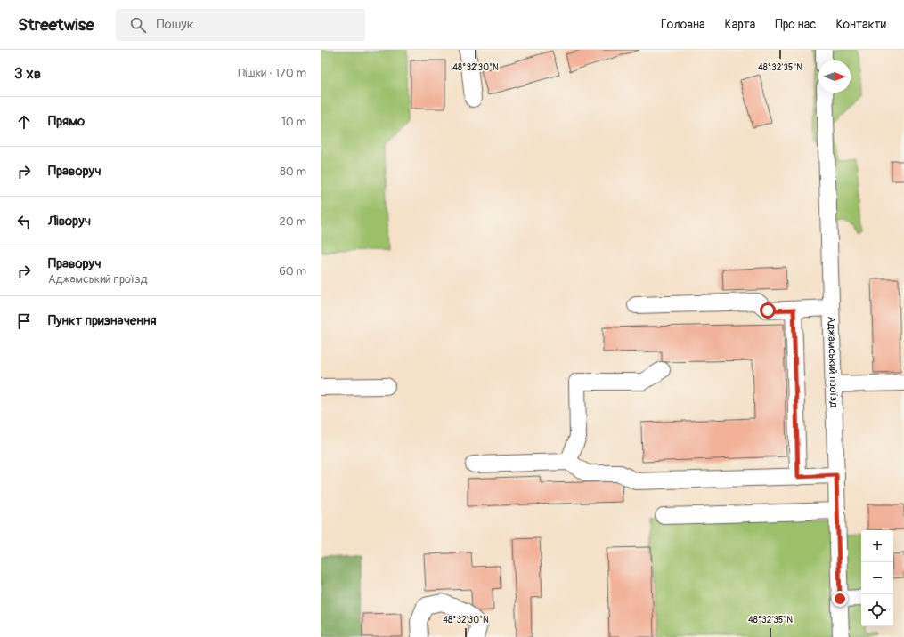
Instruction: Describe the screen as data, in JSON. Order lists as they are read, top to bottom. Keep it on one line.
{"streets":{"street":["Аджамський проїзд"]},"north":"right","page":{"header":"Streetwise","search":"Пошук","nav":["Головна","Карта","Про нас","Контакти"],"heading":["3 хв","Пішки · 170 m"],"list":[["Прямо","10 m"],["Праворуч","80 m"],["Ліворуч","20 m"],["Праворуч","Аджамський проїзд","60 m"],"Пункт призначення"],"map_buttons":["+","−"]},"coordinates":["48°32'30\"N","48°32'35\"N"]}
